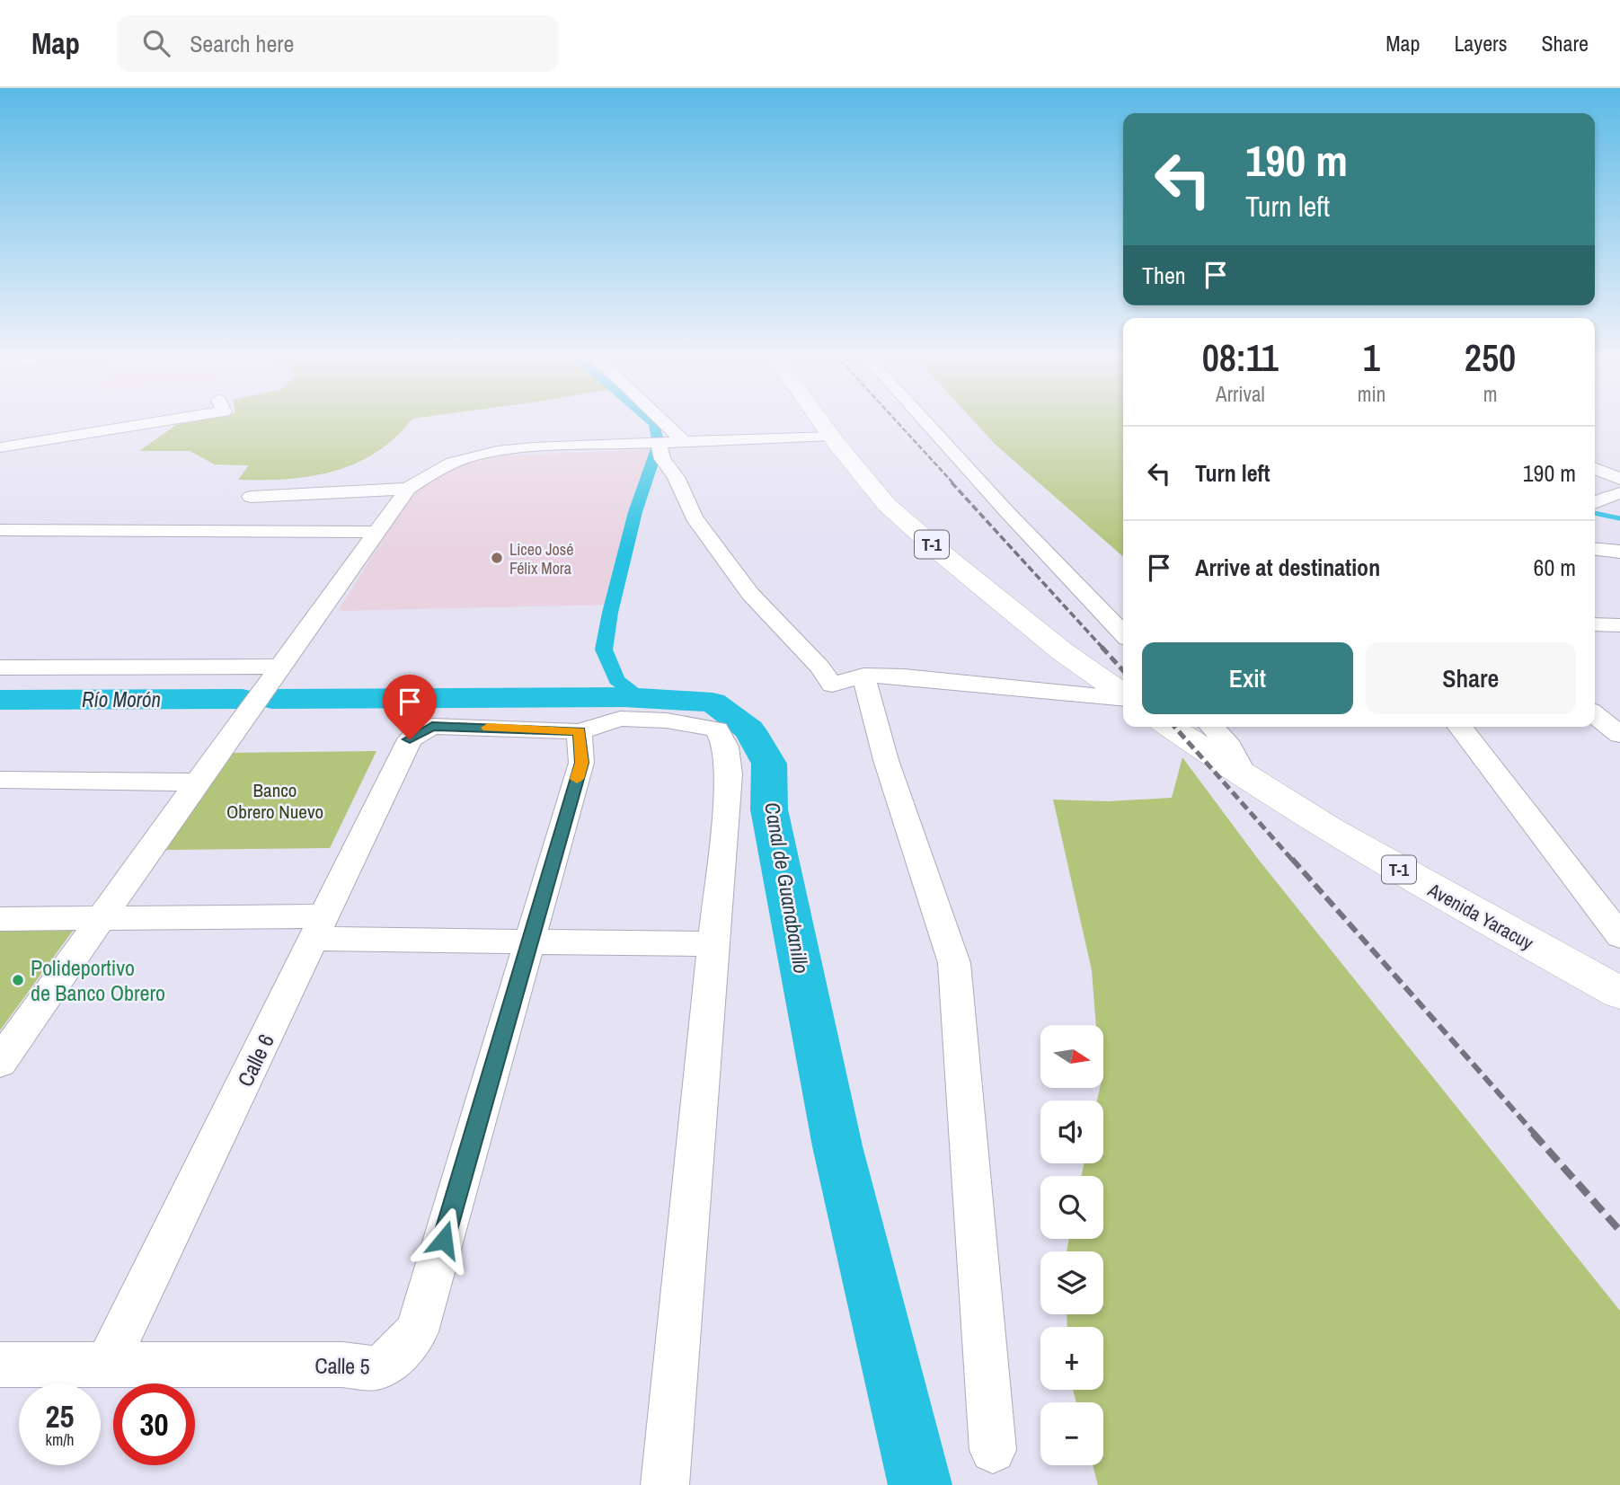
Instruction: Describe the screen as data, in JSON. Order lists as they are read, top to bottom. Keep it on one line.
{"streets":{"main road":["T-1","Avenida Yaracuy"],"street":["Calle 6","Calle 5"]},"crossings":[["Calle 6","Calle 5"]],"water":["Río Morón","Canal de Guanabanillo"],"parks":["Banco Obrero Nuevo"],"places":["Liceo José Félix Mora","Polideportivo de Banco Obrero"],"north":"right","page":{"header":"Map","search":"Search here","nav":["Map","Layers","Share"],"turn":["190 m","Turn left"],"then":"Then","eta":["08:11","Arrival","1","min","250","m"],"list":[{"name":"Turn left","value":"190 m"},{"name":"Arrive at destination","value":"60 m"}],"buttons":["Exit","Share"],"map_buttons":["+","−"],"speed":"25 km/h","limit":"30"}}
